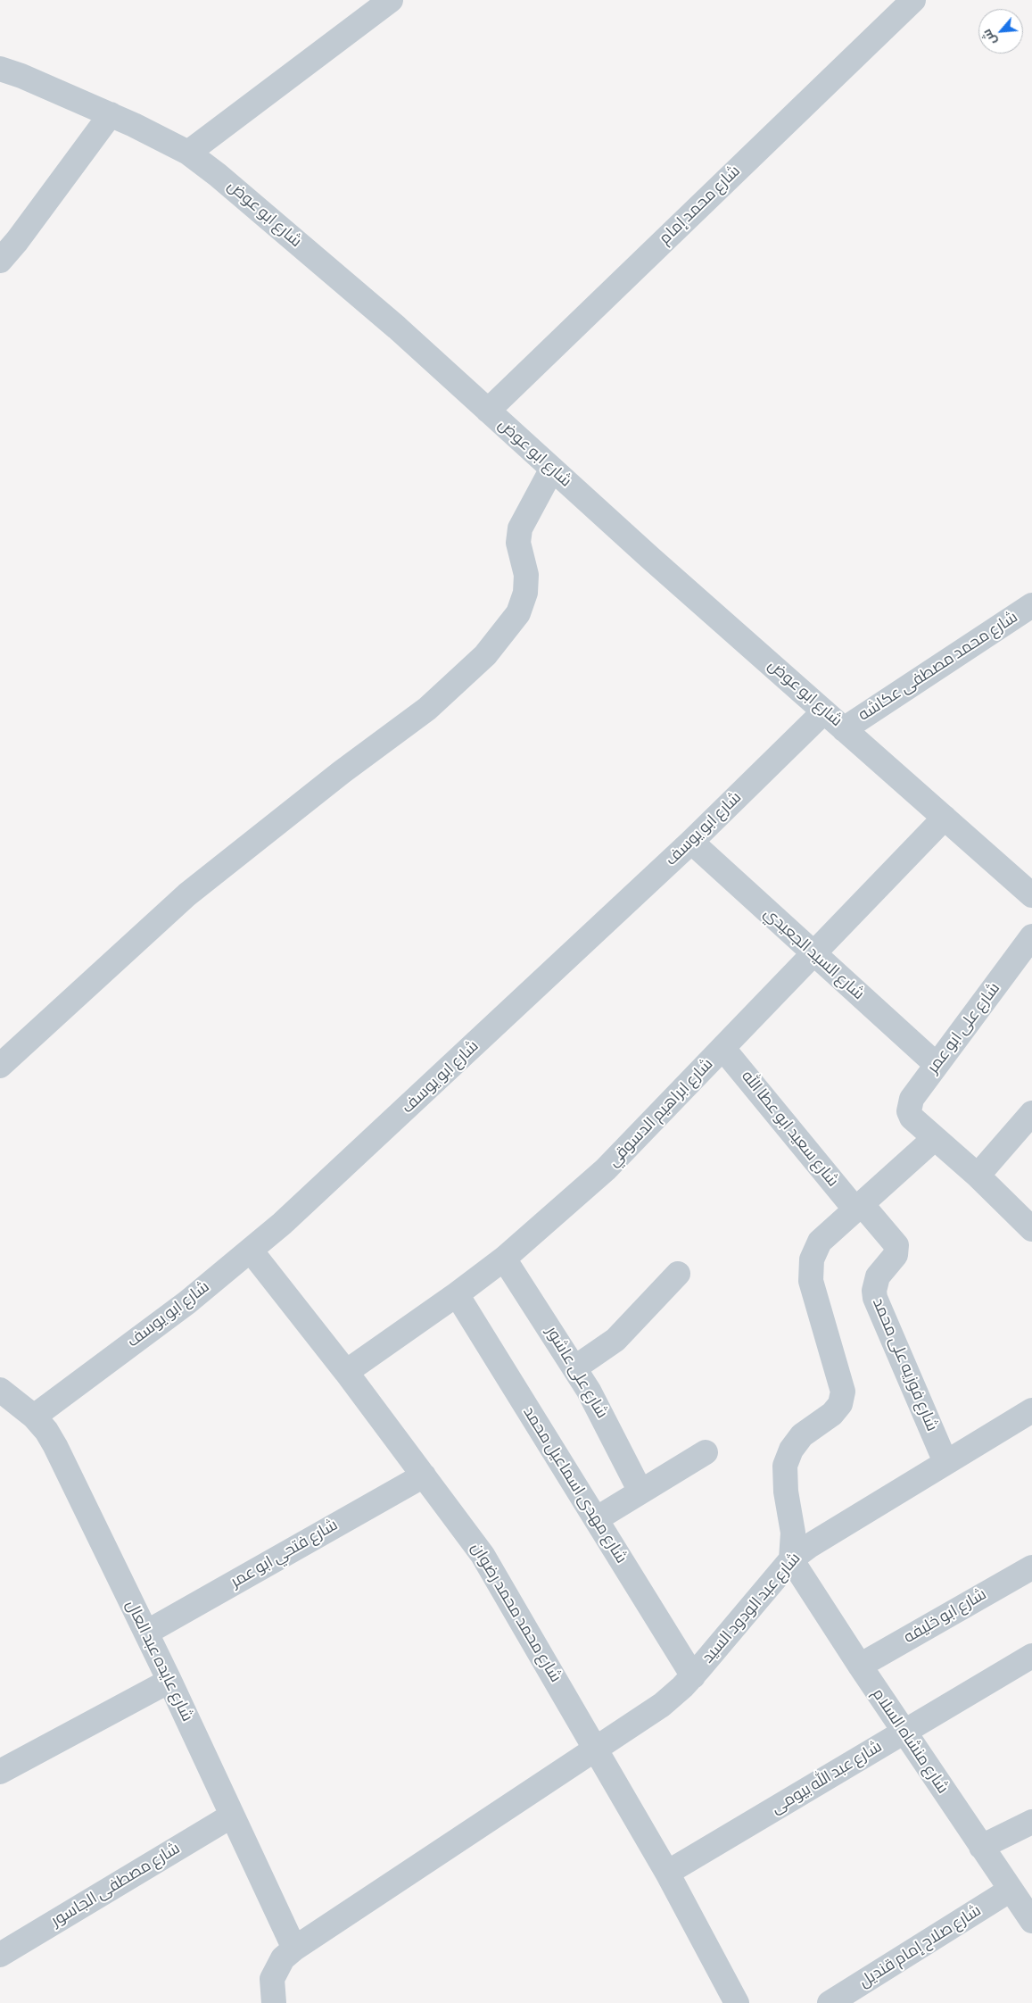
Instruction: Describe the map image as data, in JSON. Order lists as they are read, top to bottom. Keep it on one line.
{"streets":{"street":["شارع محمد إمام","شارع ابو عوض","شارع محمد مصطفى عكاشه","شارع ابو يوسف","شارع السيد الجعيدي","شارع على ابو عمر","شارع ابراهيم الدسوقي","شارع سعيد ابو عطا الله","شارع فوزيه على محمد","شارع على عاشور","شارع مهدى اسماعيل محمد","شارع فتحي ابو عمر","شارع عبد الودود السيد","شارع محمد محمد رضوان","شارع ابو خليفه","شارع عايده عبد العال","شارع منشاه السلام","شارع عبد الله بيومى","شارع مصطفى الجاسور","شارع صلاح إمام قنديل"]},"crossings":[["شارع محمد إمام","شارع ابو عوض"],["شارع ابو عوض","شارع محمد مصطفى عكاشه"],["شارع ابو عوض","شارع ابو يوسف"],["شارع ابو عوض","شارع ابراهيم الدسوقي"],["شارع ابو يوسف","شارع السيد الجعيدي"],["شارع ابو يوسف","شارع محمد محمد رضوان"],["شارع ابو يوسف","شارع عايده عبد العال"],["شارع السيد الجعيدي","شارع على ابو عمر"],["شارع السيد الجعيدي","شارع ابراهيم الدسوقي"],["شارع ابراهيم الدسوقي","شارع سعيد ابو عطا الله"],["شارع ابراهيم الدسوقي","شارع على عاشور"],["شارع ابراهيم الدسوقي","شارع مهدى اسماعيل محمد"],["شارع ابراهيم الدسوقي","شارع محمد محمد رضوان"],["شارع سعيد ابو عطا الله","شارع فوزيه على محمد"],["شارع فوزيه على محمد","شارع عبد الودود السيد"],["شارع مهدى اسماعيل محمد","شارع عبد الودود السيد"],["شارع فتحي ابو عمر","شارع محمد محمد رضوان"],["شارع فتحي ابو عمر","شارع عايده عبد العال"],["شارع عبد الودود السيد","شارع محمد محمد رضوان"],["شارع عبد الودود السيد","شارع عايده عبد العال"],["شارع عبد الودود السيد","شارع منشاه السلام"],["شارع محمد محمد رضوان","شارع عبد الله بيومى"],["شارع ابو خليفه","شارع منشاه السلام"],["شارع عايده عبد العال","شارع مصطفى الجاسور"],["شارع منشاه السلام","شارع عبد الله بيومى"],["شارع منشاه السلام","شارع صلاح إمام قنديل"]],"north":"bottom left"}
